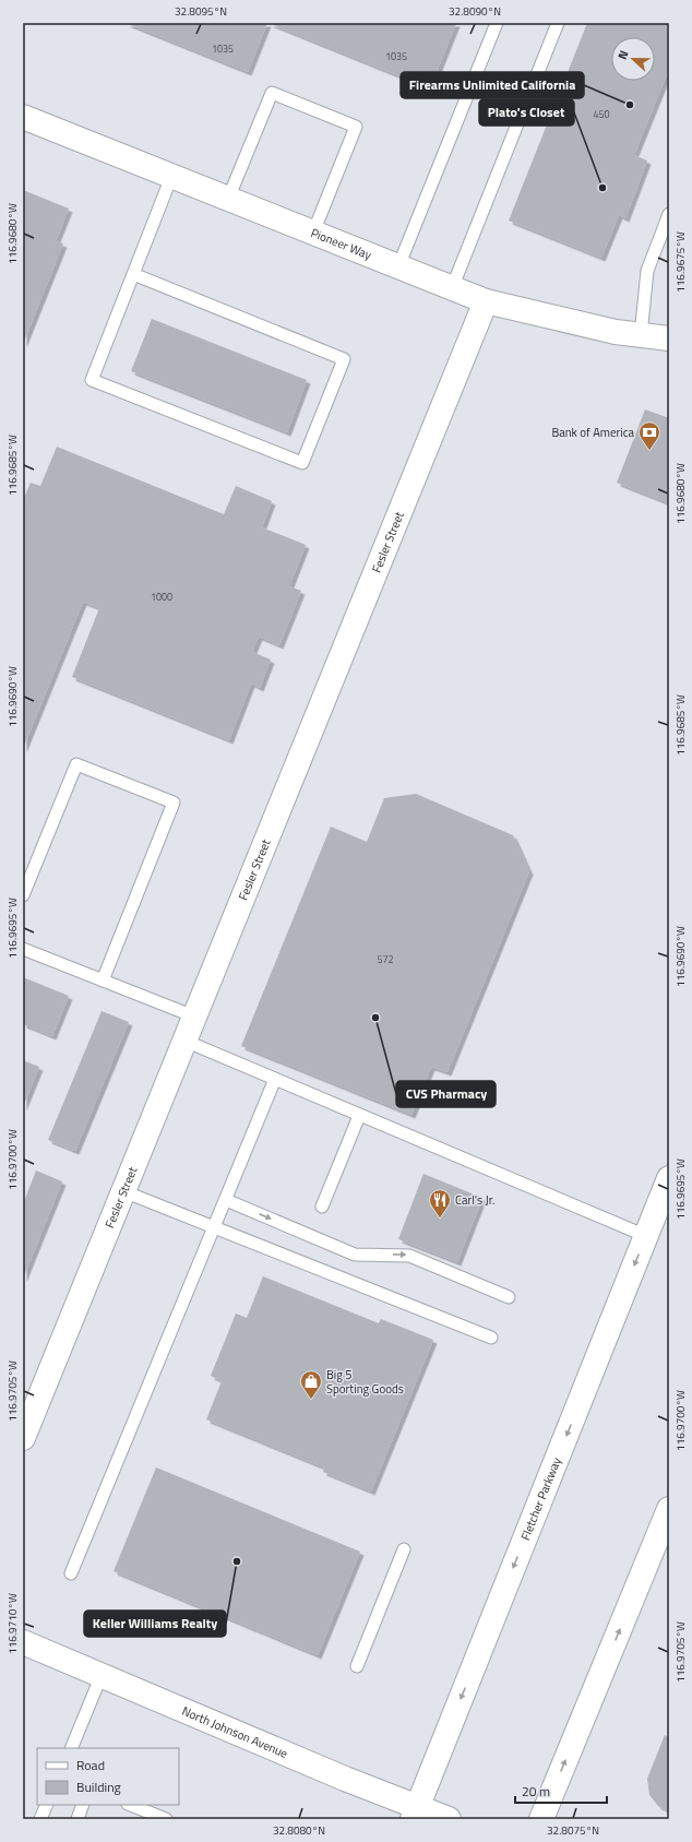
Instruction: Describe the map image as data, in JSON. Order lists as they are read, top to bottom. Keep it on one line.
{"streets":{"main road":["Pioneer Way","Fesler Street","Fletcher Parkway","North Johnson Avenue"]},"crossings":[["Pioneer Way","Fesler Street"],["Fletcher Parkway","North Johnson Avenue"]],"places":{"other":["Firearms Unlimited California","Plato's Closet","CVS Pharmacy","Keller Williams Realty"],"bank":["Bank of America"],"restaurant":["Carl's Jr."],"shop":["Big 5 Sporting Goods"]},"house_numbers":["1035","1035","450","1000","572"],"legend":["Road","Building"],"scale_bar":"20 m","north":"left","coordinates":["32.8095°N","32.8090°N","116.9680°W","116.9675°W","116.9685°W","116.9690°W","116.9695°W","116.9700°W","116.9705°W","116.9710°W","32.8080°N","32.8075°N"]}
